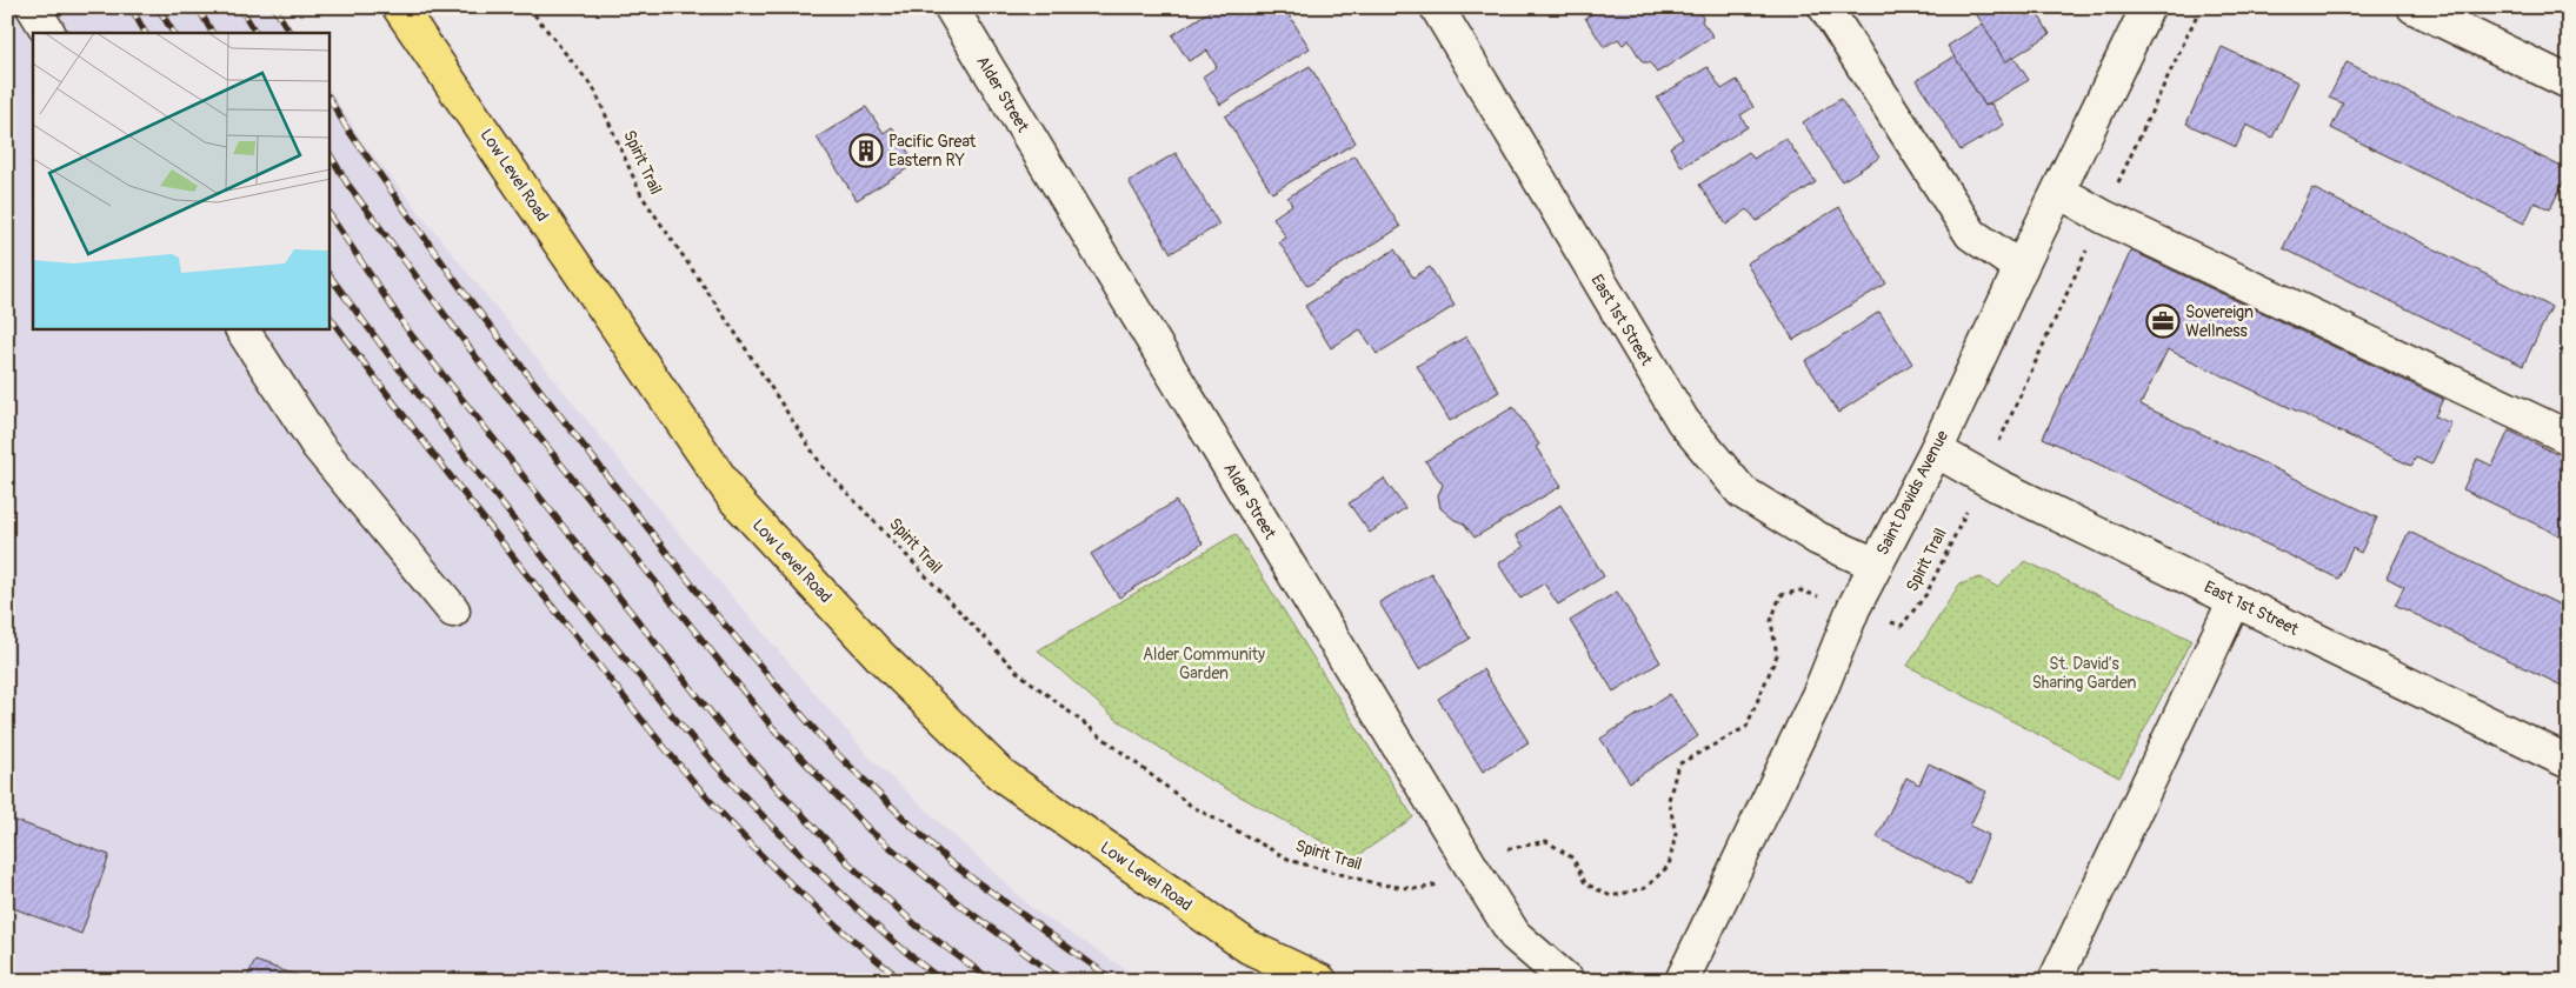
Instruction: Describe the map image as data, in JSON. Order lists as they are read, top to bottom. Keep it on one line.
{"streets":{"main road":["Low Level Road"],"street":["Alder Street","East 1st Street","Saint Davids Avenue"],"path":["Spirit Trail"]},"crossings":[["East 1st Street","Saint Davids Avenue"]],"parks":["Alder Community Garden","St. David’s Sharing Garden"],"places":{"building":["Pacific Great Eastern RY"],"office":["Sovereign Wellness"]}}
